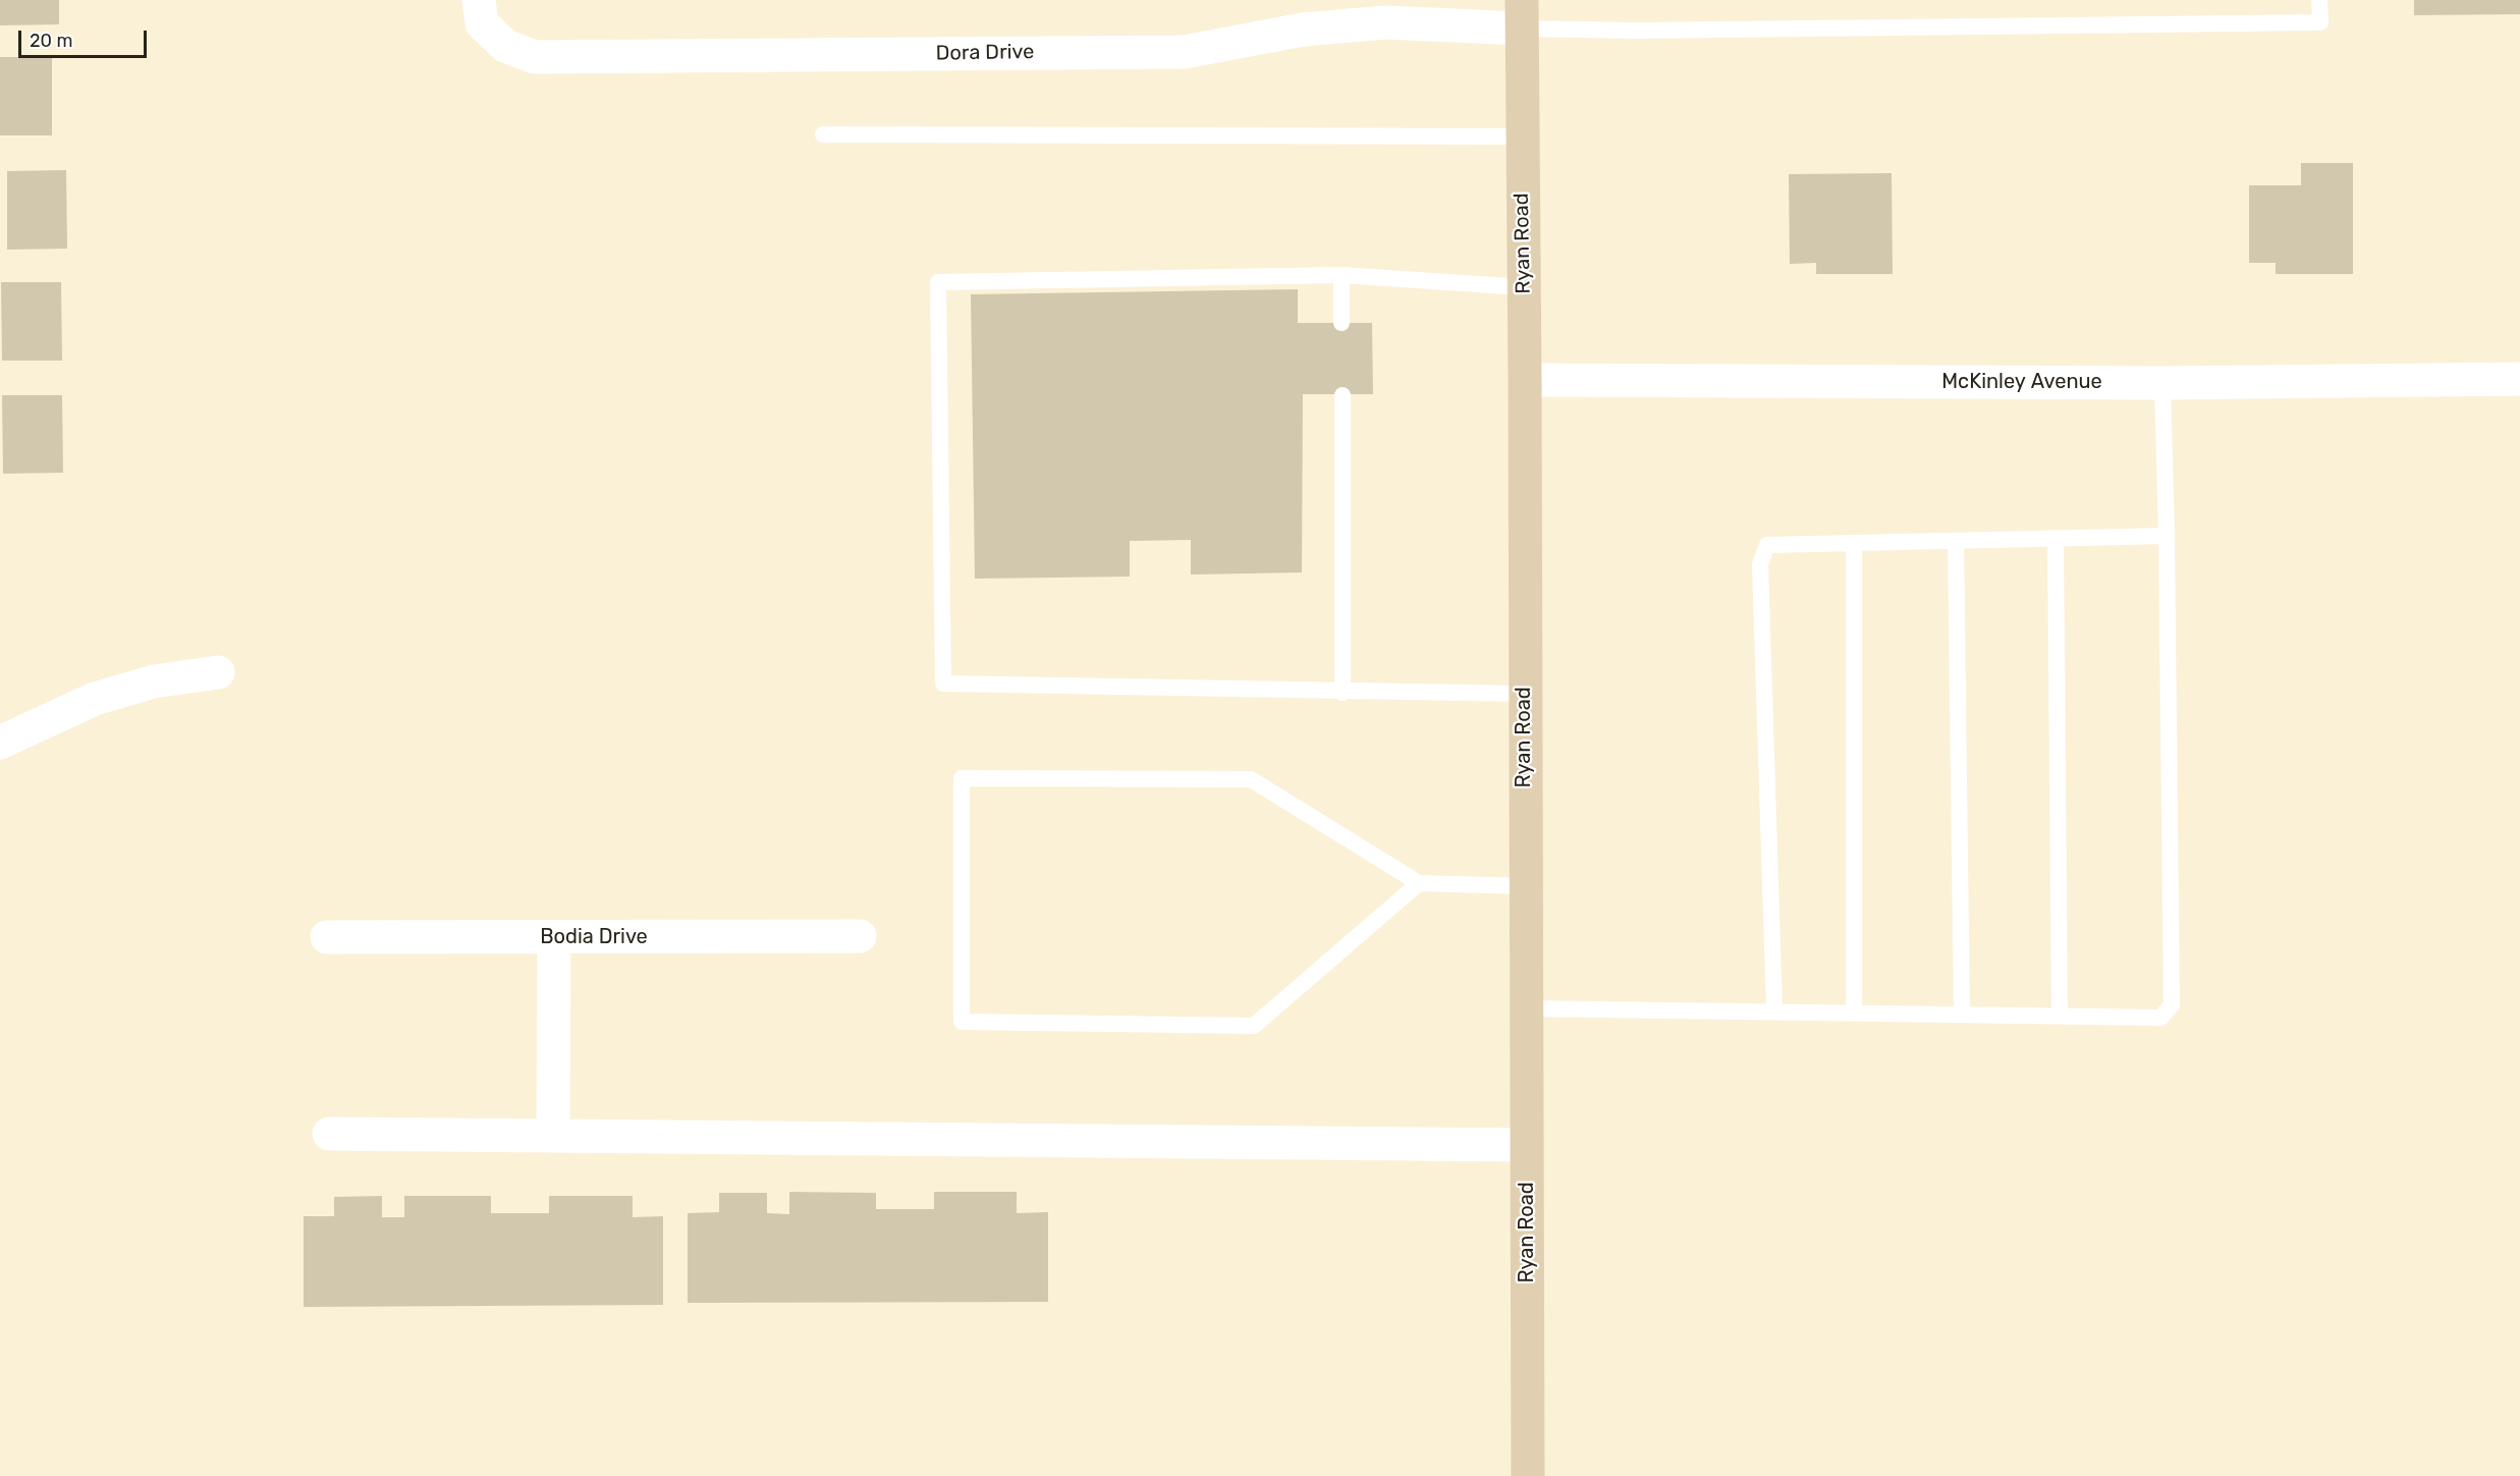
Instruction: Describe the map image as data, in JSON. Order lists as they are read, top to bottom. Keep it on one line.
{"streets":{"main road":["Ryan Road"],"street":["Dora Drive","McKinley Avenue","Bodia Drive"]},"crossings":[["Dora Drive","Ryan Road"],["Ryan Road","McKinley Avenue"]],"scale_bar":"20 m"}
